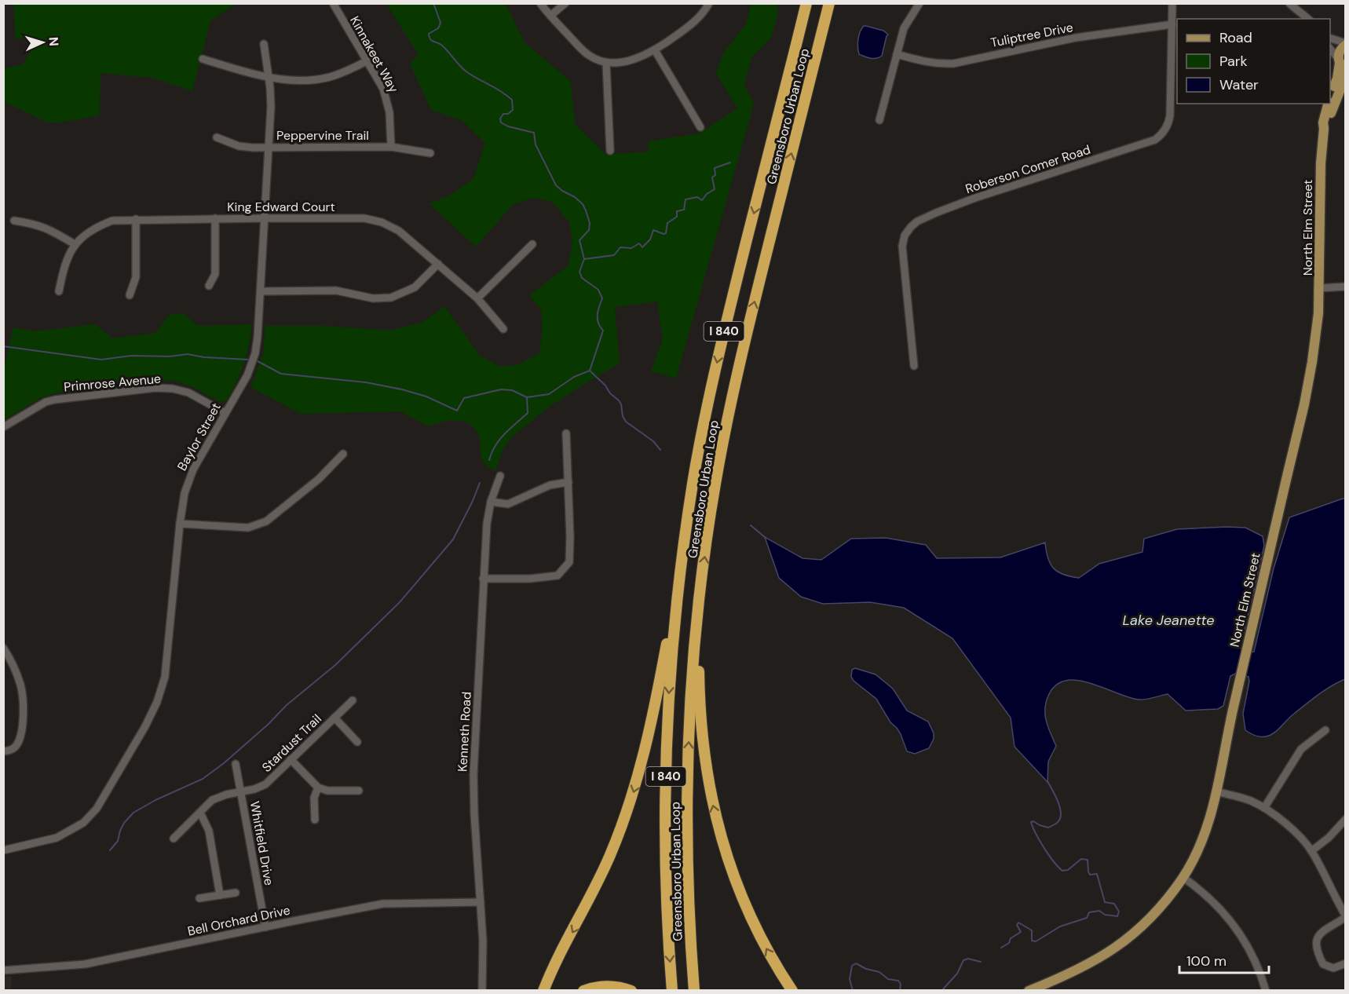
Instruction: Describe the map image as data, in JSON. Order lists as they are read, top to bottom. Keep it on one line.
{"streets":{"highway":["Greensboro Urban Loop","I 840"],"main road":["North Elm Street"],"street":["Tuliptree Drive","Kinnakeet Way","Peppervine Trail","Roberson Comer Road","King Edward Court","Primrose Avenue","Baylor Street","Kenneth Road","Stardust Trail","Whitfield Drive","Bell Orchard Drive"]},"crossings":[["Tuliptree Drive","Roberson Comer Road"],["Kinnakeet Way","Peppervine Trail"],["Peppervine Trail","Baylor Street"],["King Edward Court","Baylor Street"],["Primrose Avenue","Baylor Street"],["Kenneth Road","Bell Orchard Drive"],["Stardust Trail","Whitfield Drive"],["Whitfield Drive","Bell Orchard Drive"]],"water":["Lake Jeanette"],"legend":["Road","Park","Water"],"scale_bar":"100 m","north":"right"}
